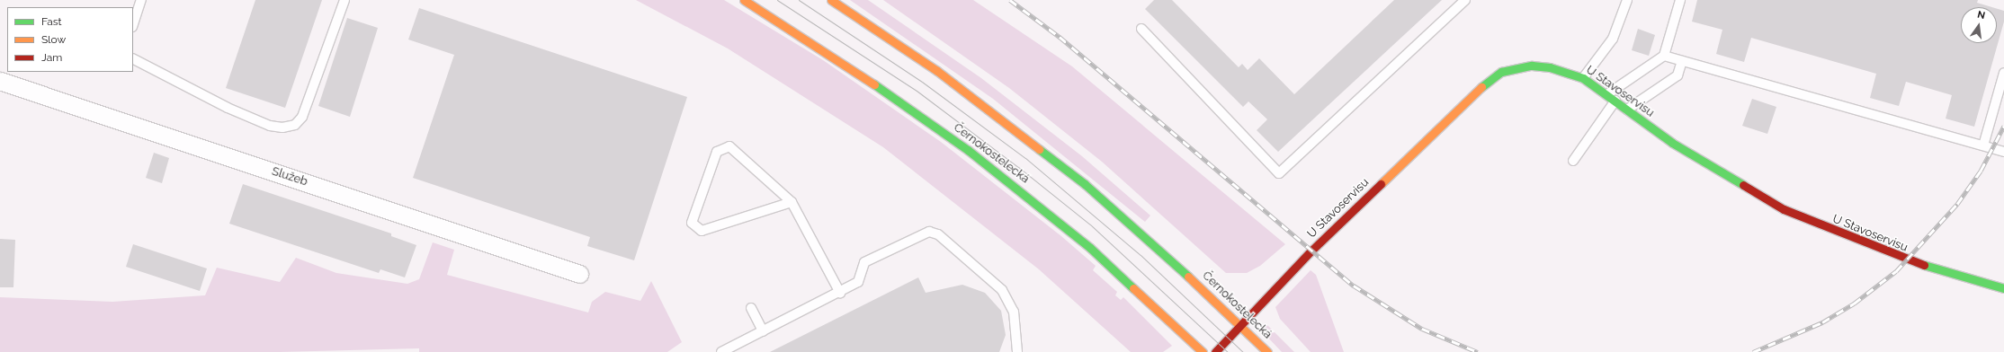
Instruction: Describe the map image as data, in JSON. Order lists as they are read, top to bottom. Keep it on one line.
{"streets":{"main road":["U Stavoservisu","Černokostelecká"],"street":["Služeb"]},"crossings":[["U Stavoservisu","Černokostelecká"]],"legend":["Fast","Slow","Jam"],"north":"top"}
